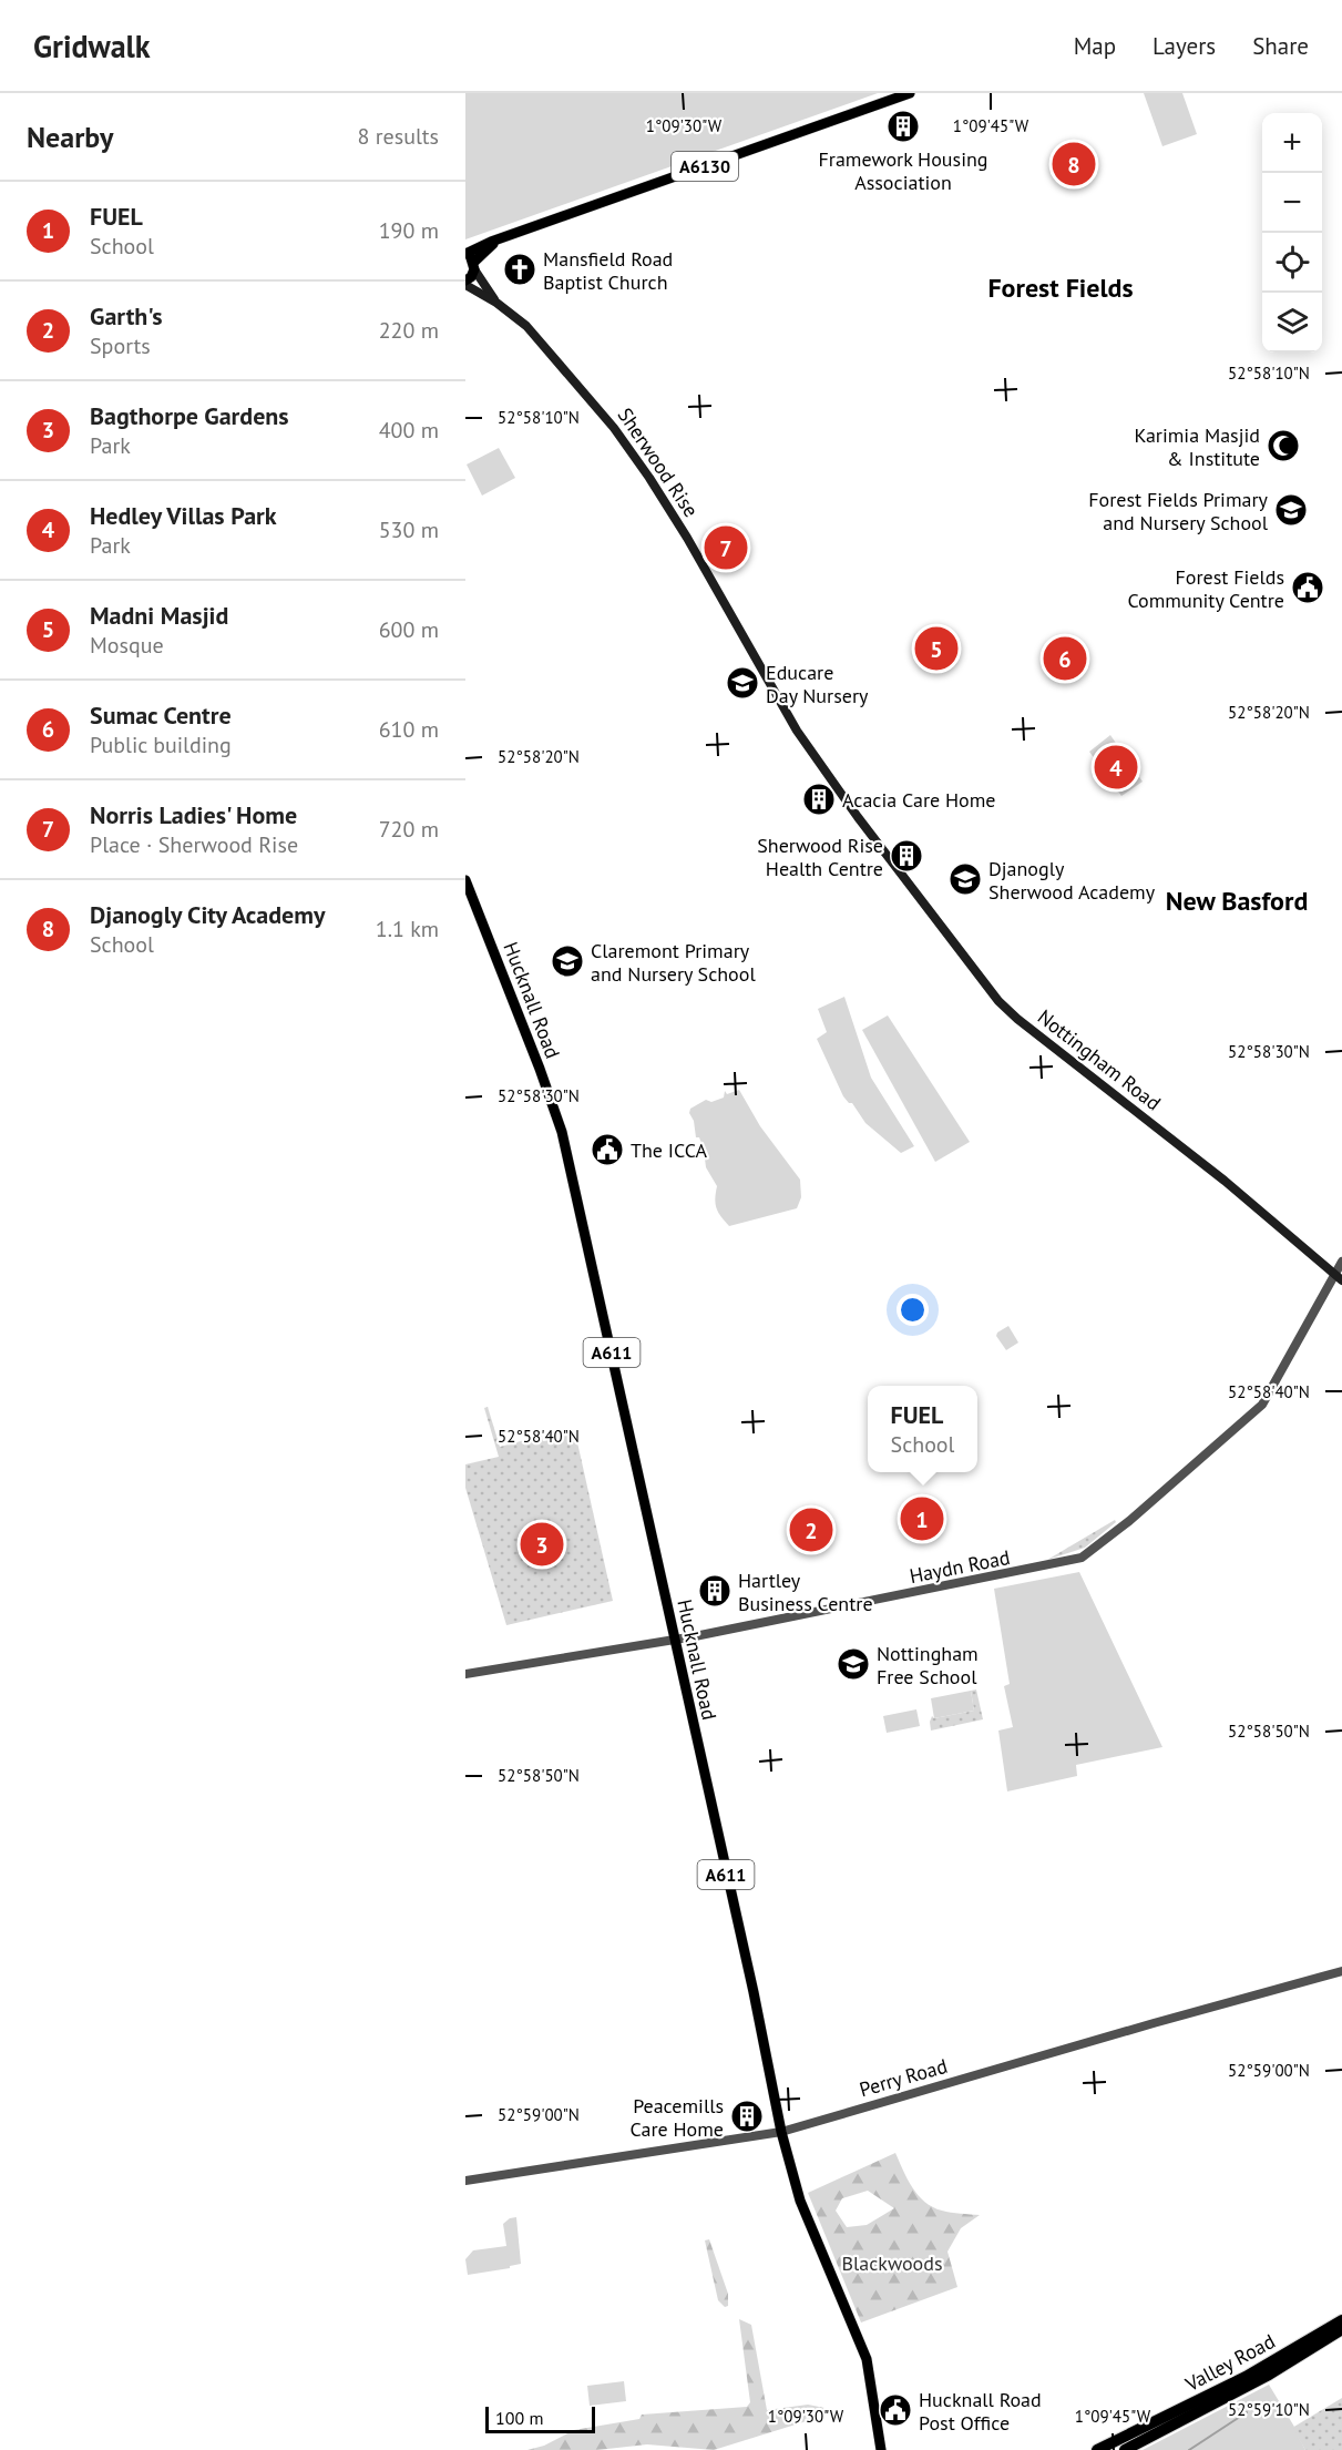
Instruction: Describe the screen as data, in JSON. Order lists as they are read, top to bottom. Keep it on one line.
{"streets":{"highway":["Valley Road"],"main road":["A6130","Sherwood Rise","Hucknall Road","Nottingham Road","A611"],"street":["Haydn Road","Perry Road"]},"crossings":[["A6130","Sherwood Rise"],["Sherwood Rise","Nottingham Road"],["Hucknall Road","Haydn Road"],["Hucknall Road","Perry Road"],["Nottingham Road","Haydn Road"]],"districts":["Forest Fields","New Basford"],"parks":["Blackwoods"],"places":{"building":["Framework Housing Association","Acacia Care Home","Sherwood Rise Health Centre","Hartley Business Centre","Peacemills Care Home"],"church":["Mansfield Road Baptist Church"],"mosque":["Karimia Masjid & Institute"],"school or university":["Forest Fields Primary and Nursery School","Educare Day Nursery","Djanogly Sherwood Academy","Claremont Primary and Nursery School","Nottingham Free School"],"public building":["Forest Fields Community Centre","The ICCA","Hucknall Road Post Office"]},"scale_bar":"100 m","page":{"header":"Gridwalk","nav":["Map","Layers","Share"],"heading":["Nearby","8 results"],"map_buttons":["+","−"],"pins":["8","7","5","6","4","1","2","3"],"list":[{"mark":"1","name":"FUEL","note":"School","value":"190 m"},{"mark":"2","name":"Garth's","note":"Sports","value":"220 m"},{"mark":"3","name":"Bagthorpe Gardens","note":"Park","value":"400 m"},{"mark":"4","name":"Hedley Villas Park","note":"Park","value":"530 m"},{"mark":"5","name":"Madni Masjid","note":"Mosque","value":"600 m"},{"mark":"6","name":"Sumac Centre","note":"Public building","value":"610 m"},{"mark":"7","name":"Norris Ladies' Home","note":"Place · Sherwood Rise","value":"720 m"},{"mark":"8","name":"Djanogly City Academy","note":"School","value":"1.1 km"}],"popup":["FUEL","School"],"scale":"100 m"},"coordinates":["1°09'30\"W","1°09'45\"W","52°58'10\"N","52°58'20\"N","52°58'30\"N","52°58'40\"N","52°58'50\"N","52°59'00\"N","52°59'10\"N"]}
